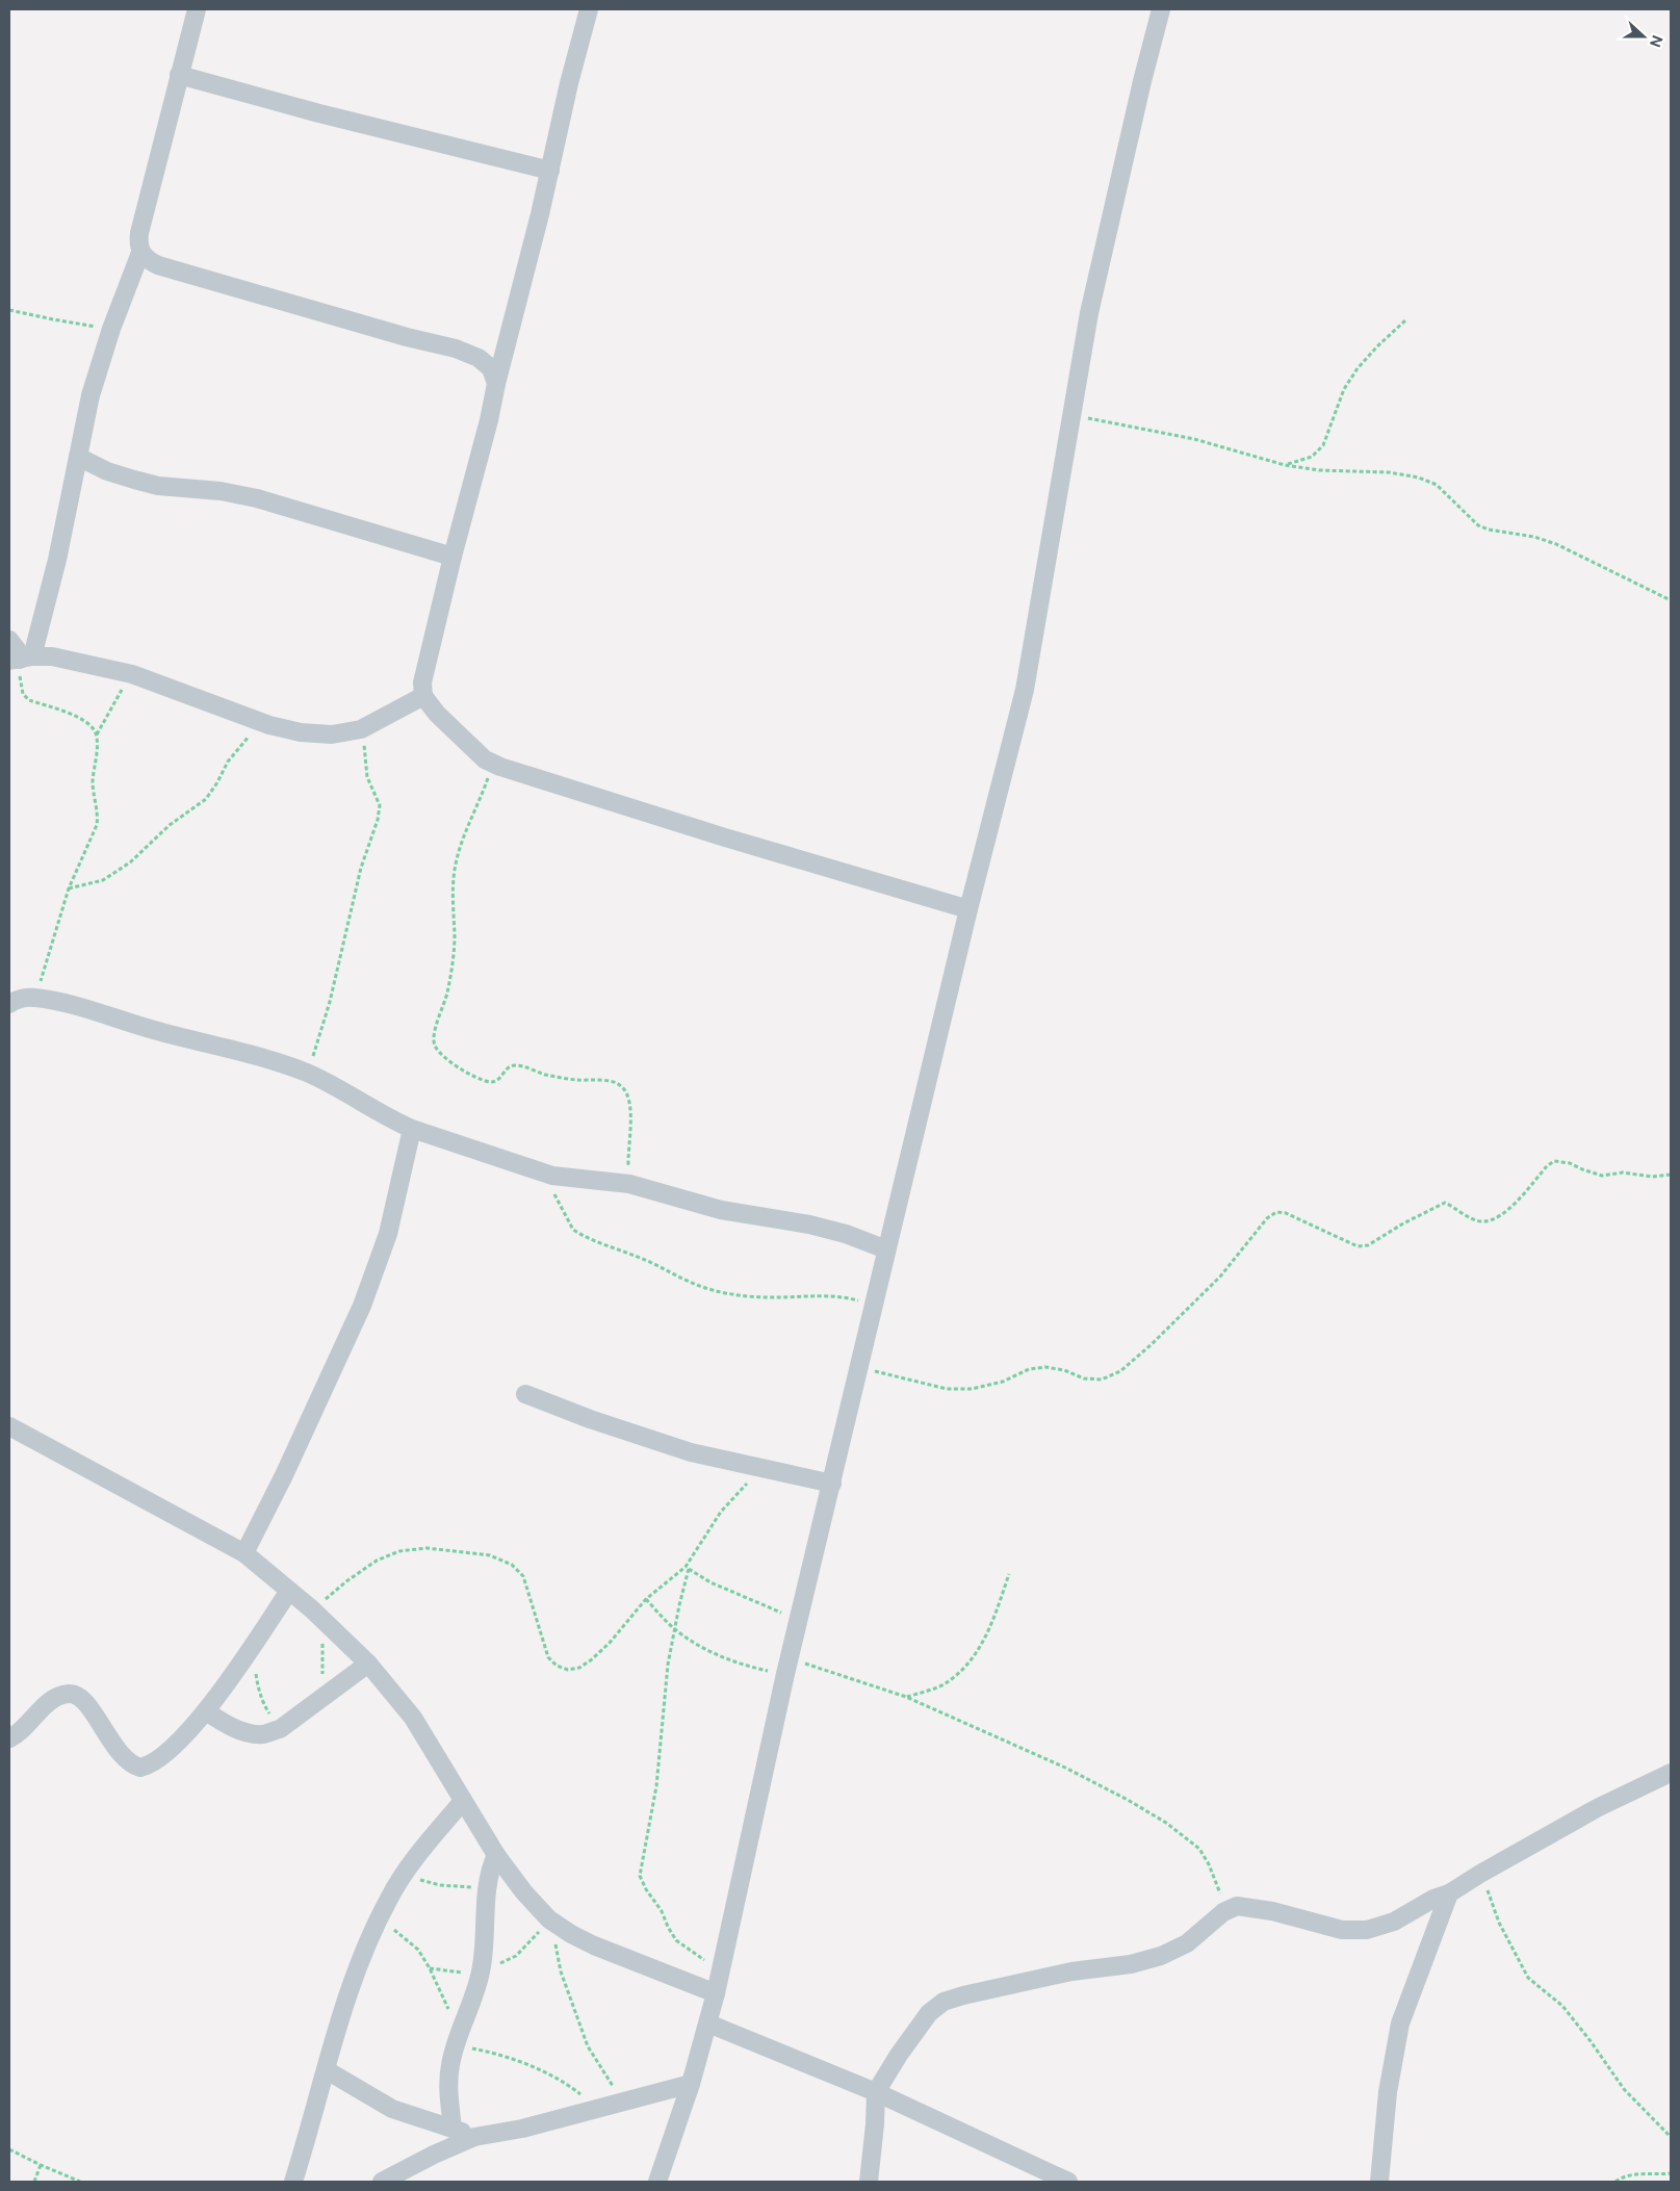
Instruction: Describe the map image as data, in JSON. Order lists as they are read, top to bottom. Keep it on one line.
{"north":"right"}
